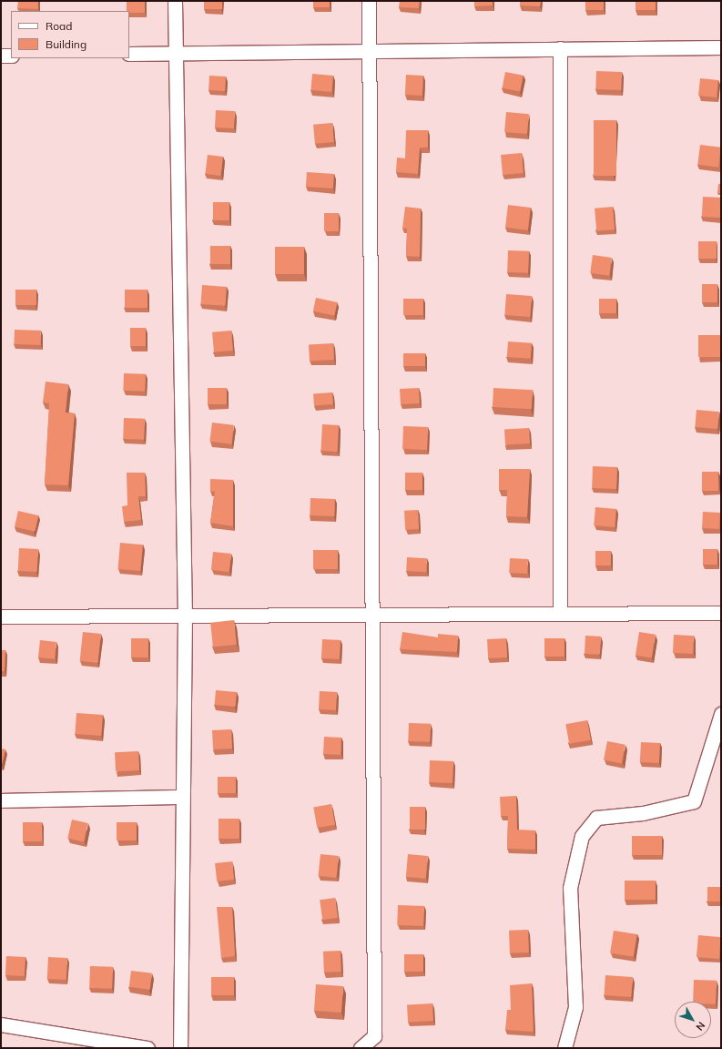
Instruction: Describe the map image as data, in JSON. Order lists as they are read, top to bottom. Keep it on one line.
{"legend":["Road","Building"],"north":"bottom right"}
